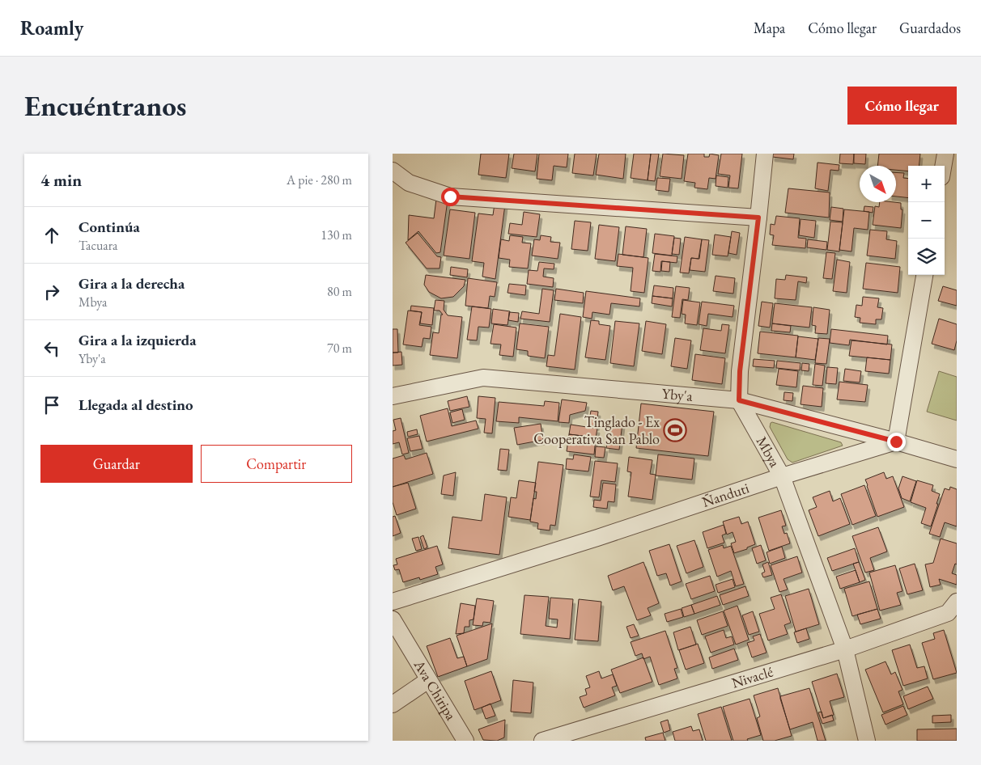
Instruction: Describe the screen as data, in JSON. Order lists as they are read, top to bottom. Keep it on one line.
{"streets":{"street":["Yby'a","Mbya","Ñanduti","Nivaclé","Ava Chiripa"]},"crossings":[["Yby'a","Mbya"],["Yby'a","Ñanduti"],["Mbya","Ñanduti"],["Mbya","Nivaclé"]],"places":{"sports":["Tinglado - Ex Cooperativa San Pablo"]},"north":"bottom right","page":{"header":"Roamly","nav":["Mapa","Cómo llegar","Guardados"],"buttons":["Cómo llegar",["Guardar","Compartir"]],"title":"Encuéntranos","heading":["4 min","A pie · 280 m"],"map_buttons":["+","−"],"list":[["Continúa","Tacuara","130 m"],["Gira a la derecha","Mbya","80 m"],["Gira a la izquierda","Yby'a","70 m"],"Llegada al destino"]}}
